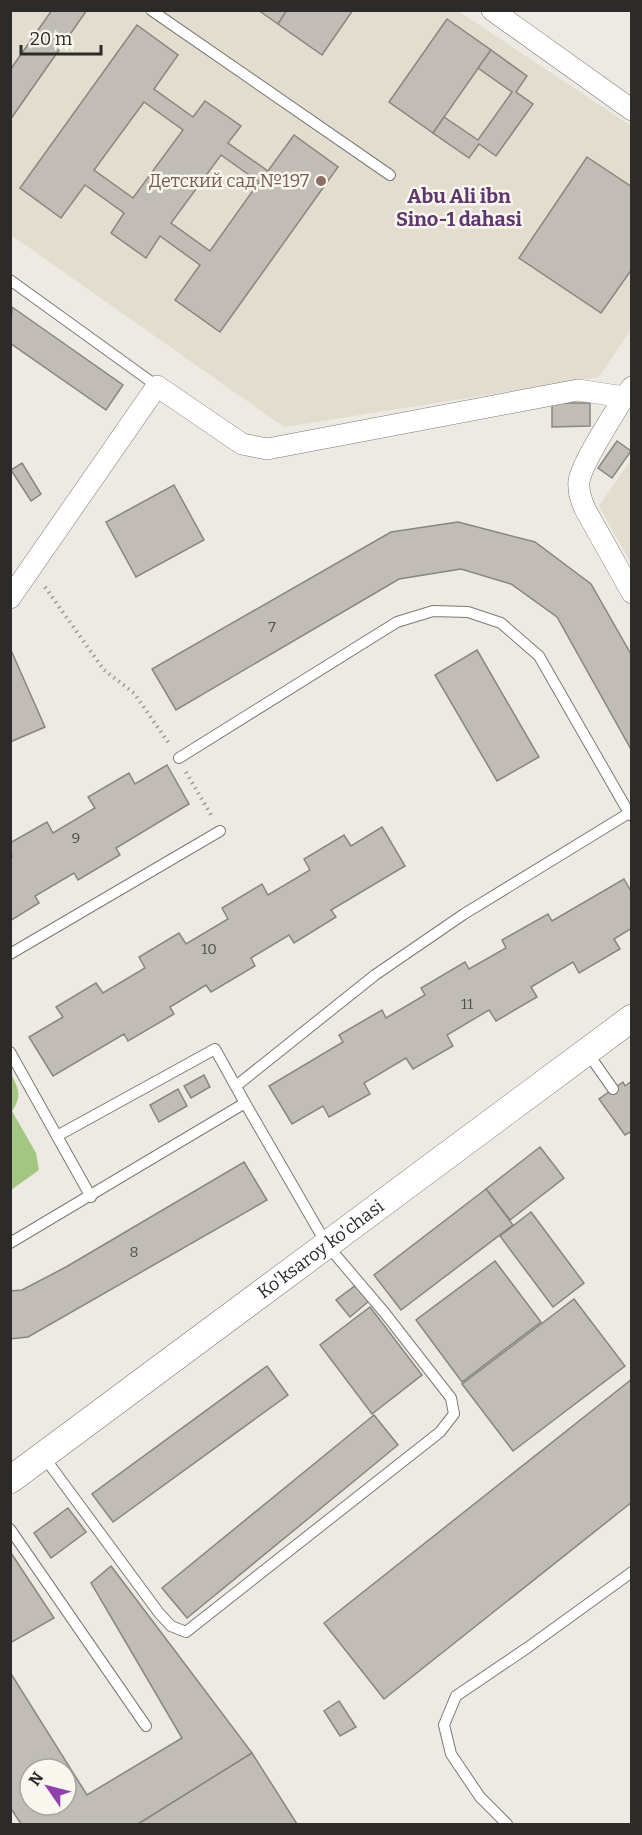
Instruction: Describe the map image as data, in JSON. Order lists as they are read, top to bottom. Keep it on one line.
{"streets":{"street":["Ko'ksaroy ko'chasi"]},"districts":["Abu Ali ibn Sino-1 dahasi"],"places":["Детский сад №197"],"house_numbers":["7","9","10","11","8"],"scale_bar":"20 m","north":"top left"}
